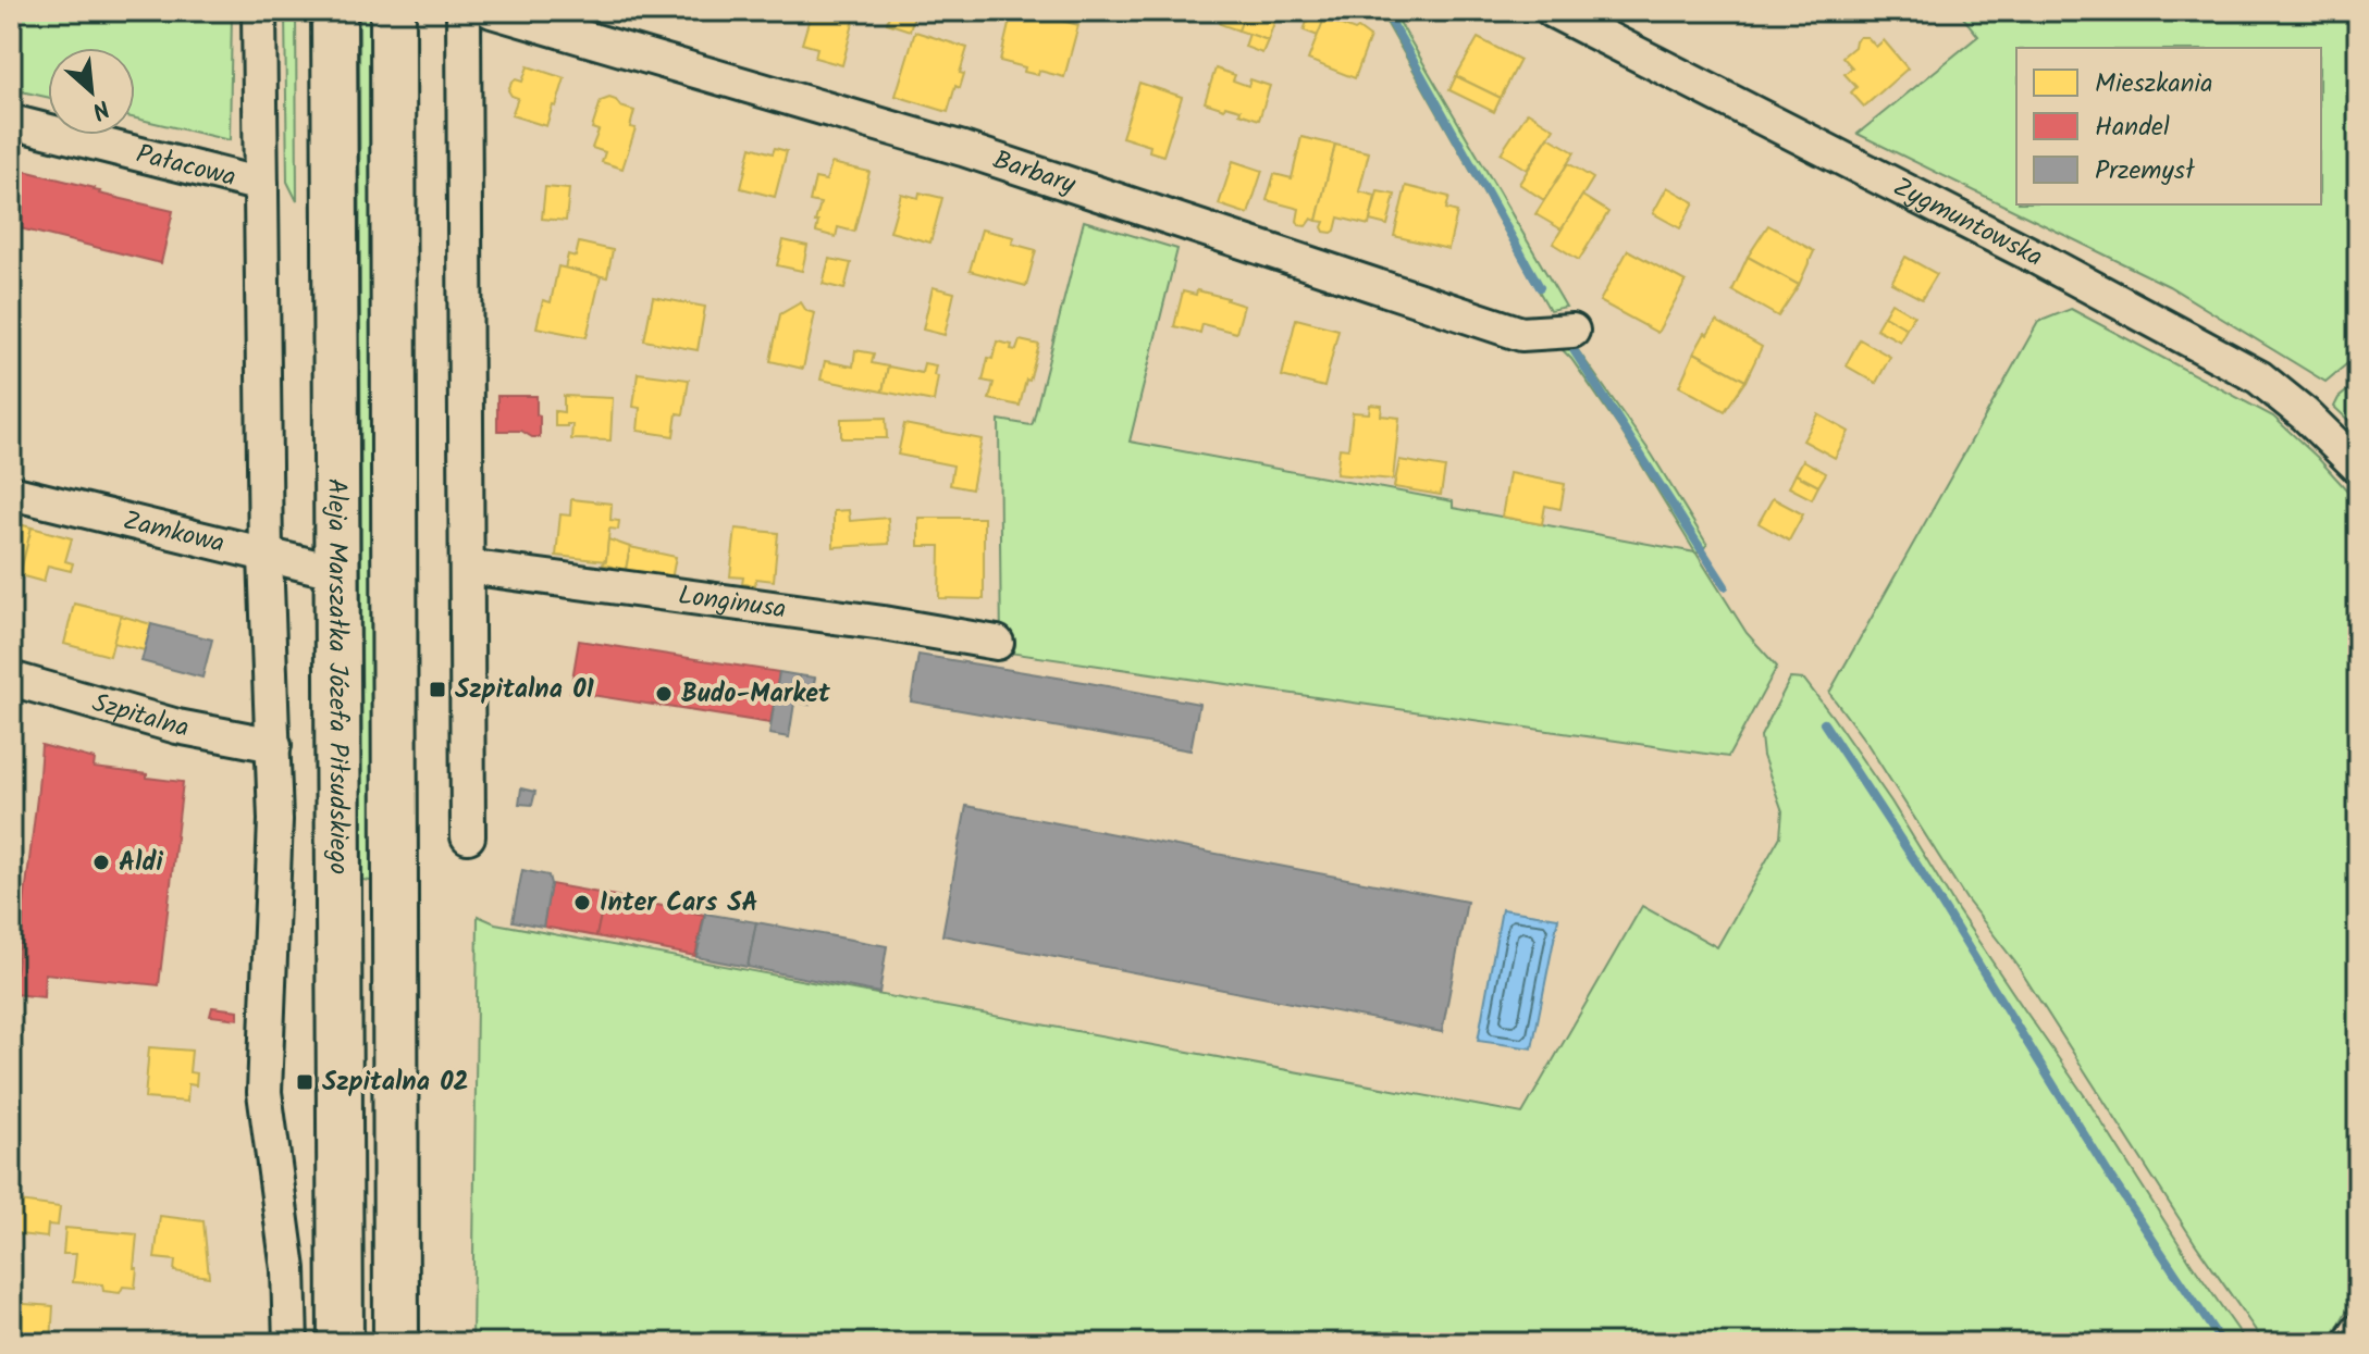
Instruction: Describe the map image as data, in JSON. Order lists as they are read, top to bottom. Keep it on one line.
{"streets":{"main road":["Aleja Marszałka Józefa Piłsudskiego"],"street":["Pałacowa","Barbary","Zygmuntowska","Zamkowa","Longinusa","Szpitalna"]},"crossings":[["Zamkowa","Aleja Marszałka Józefa Piłsudskiego"]],"places":{"transit":["Szpitalna 01","Szpitalna 02"],"other":["Budo-Market","Aldi","Inter Cars SA"]},"legend":["Mieszkania","Handel","Przemysł"],"north":"bottom right"}
